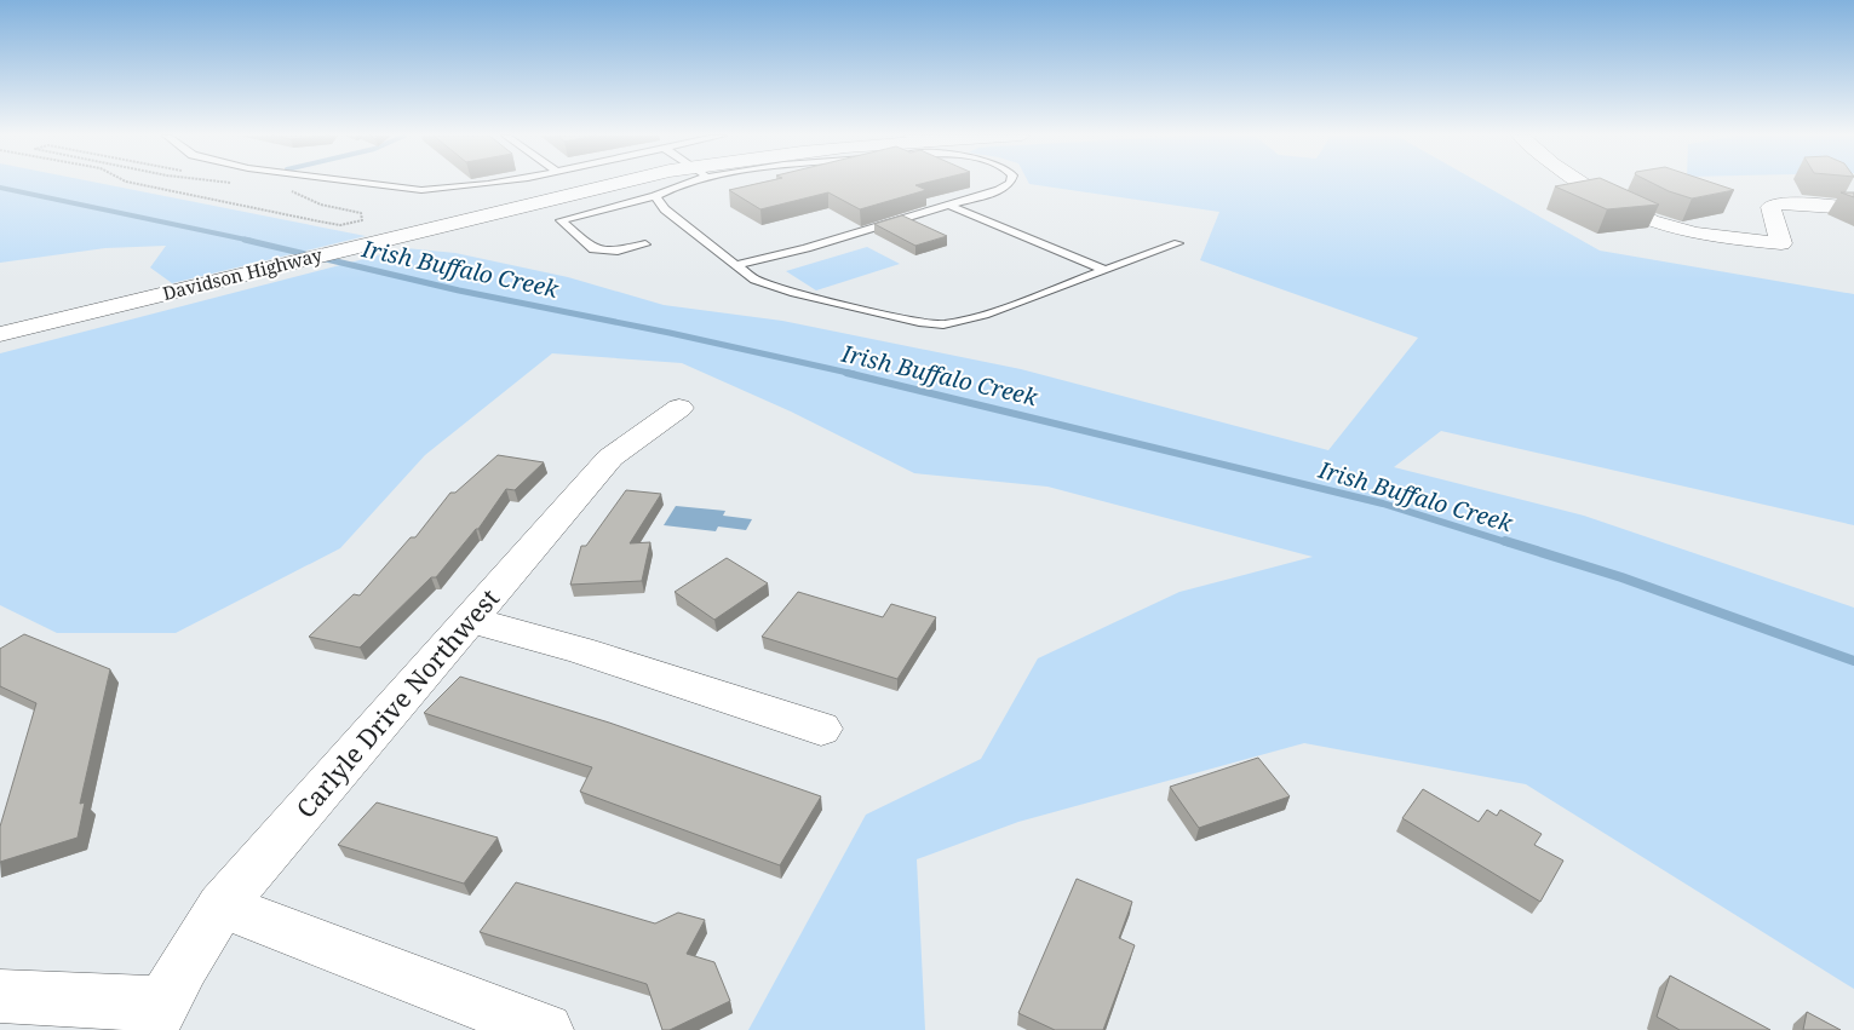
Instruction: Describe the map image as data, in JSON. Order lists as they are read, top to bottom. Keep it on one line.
{"streets":{"street":["Davidson Highway","Carlyle Drive Northwest"]},"water":["Irish Buffalo Creek"]}
